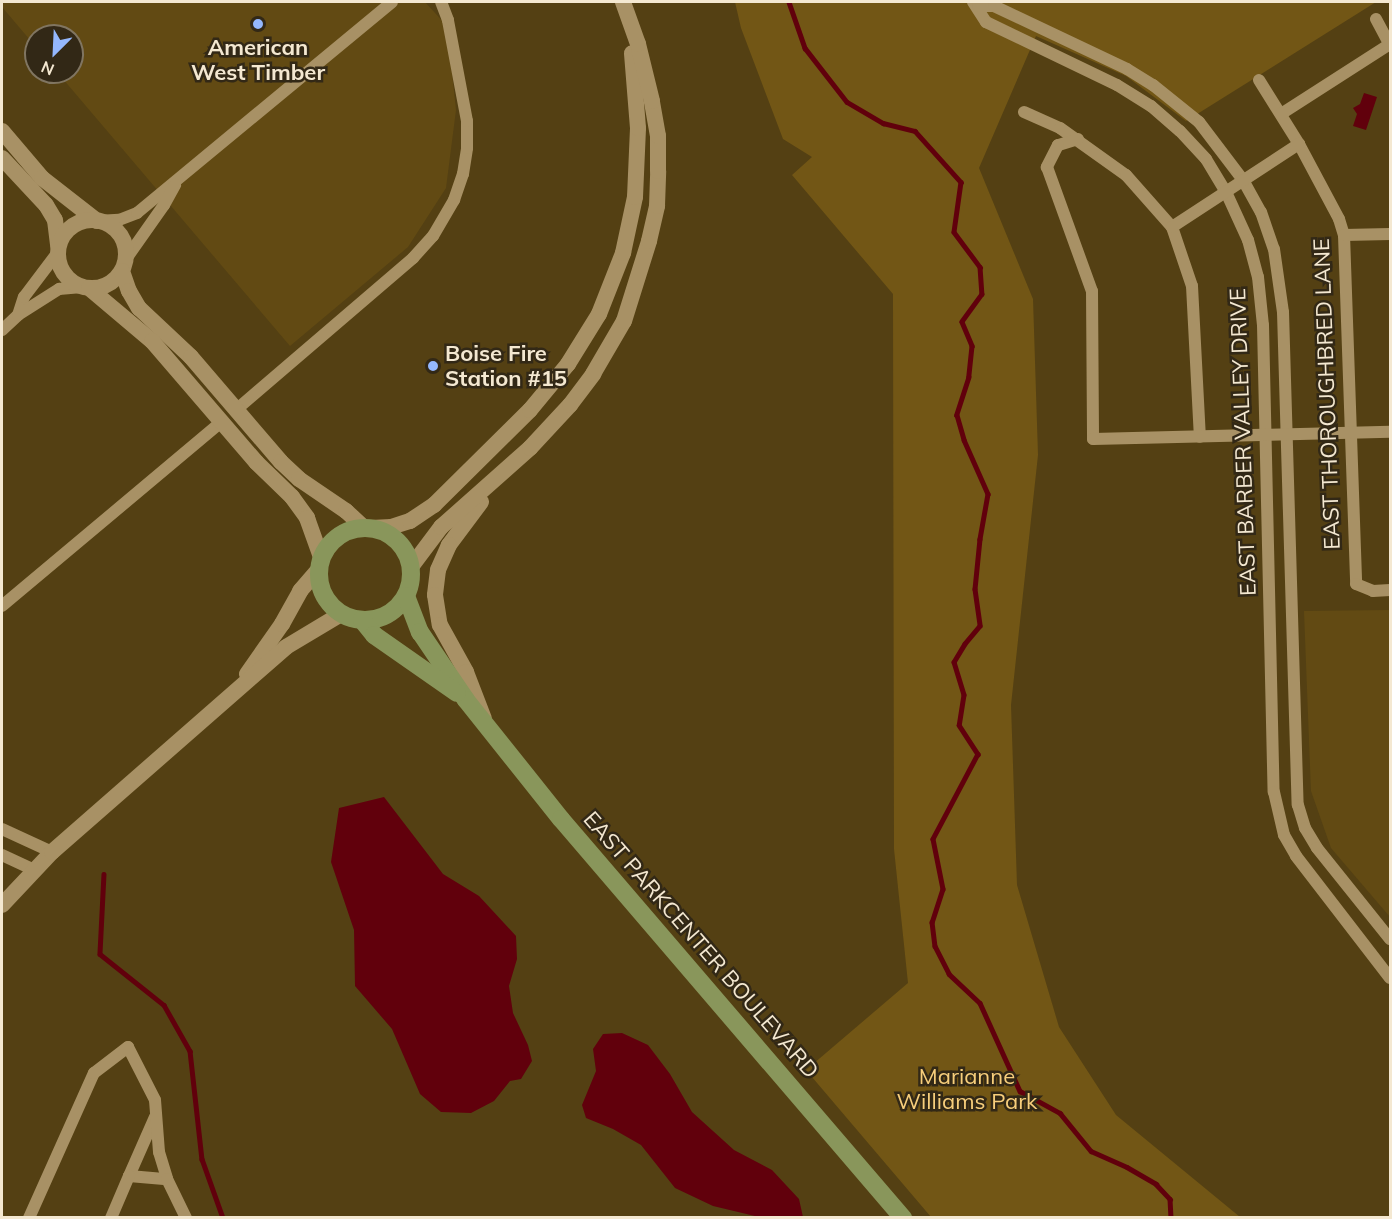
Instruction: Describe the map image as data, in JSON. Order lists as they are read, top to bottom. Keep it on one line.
{"streets":{"main road":["EAST PARKCENTER BOULEVARD"],"street":["EAST THOROUGHBRED LANE","EAST BARBER VALLEY DRIVE"]},"parks":["Marianne Williams Park"],"places":["American West Timber","Boise Fire Station #15"],"north":"bottom left"}
